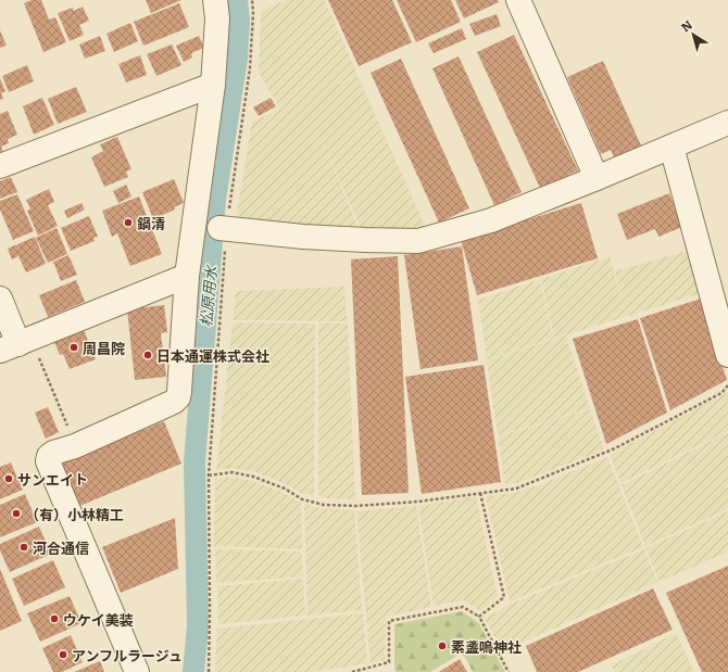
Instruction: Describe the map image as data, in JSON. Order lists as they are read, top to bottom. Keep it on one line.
{"water":["松原用水"],"places":["鍋清","周昌院","日本通運株式会社","サンエイト","（有）小林精工","河合通信","ウケイ美装","素盞嗚神社","アンフルラージュ"],"north":"top left"}
